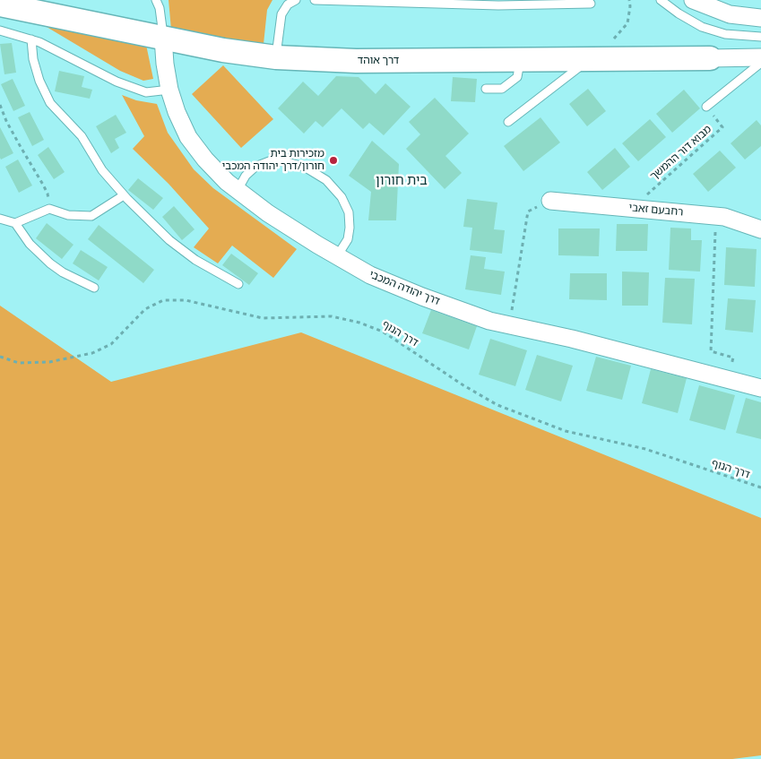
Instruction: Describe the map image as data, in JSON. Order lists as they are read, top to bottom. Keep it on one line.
{"streets":{"street":["דרך אוהד","רחבעם זאבי","דרך יהודה המכבי"],"path":["מבוא דור ההמשך","דרך הנוף"]},"crossings":[["דרך אוהד","דרך יהודה המכבי"],["מבוא דור ההמשך","רחבעם זאבי"]],"districts":["בית חורון"],"places":["מזכירות בית חורון/דרך יהודה המכבי"]}
